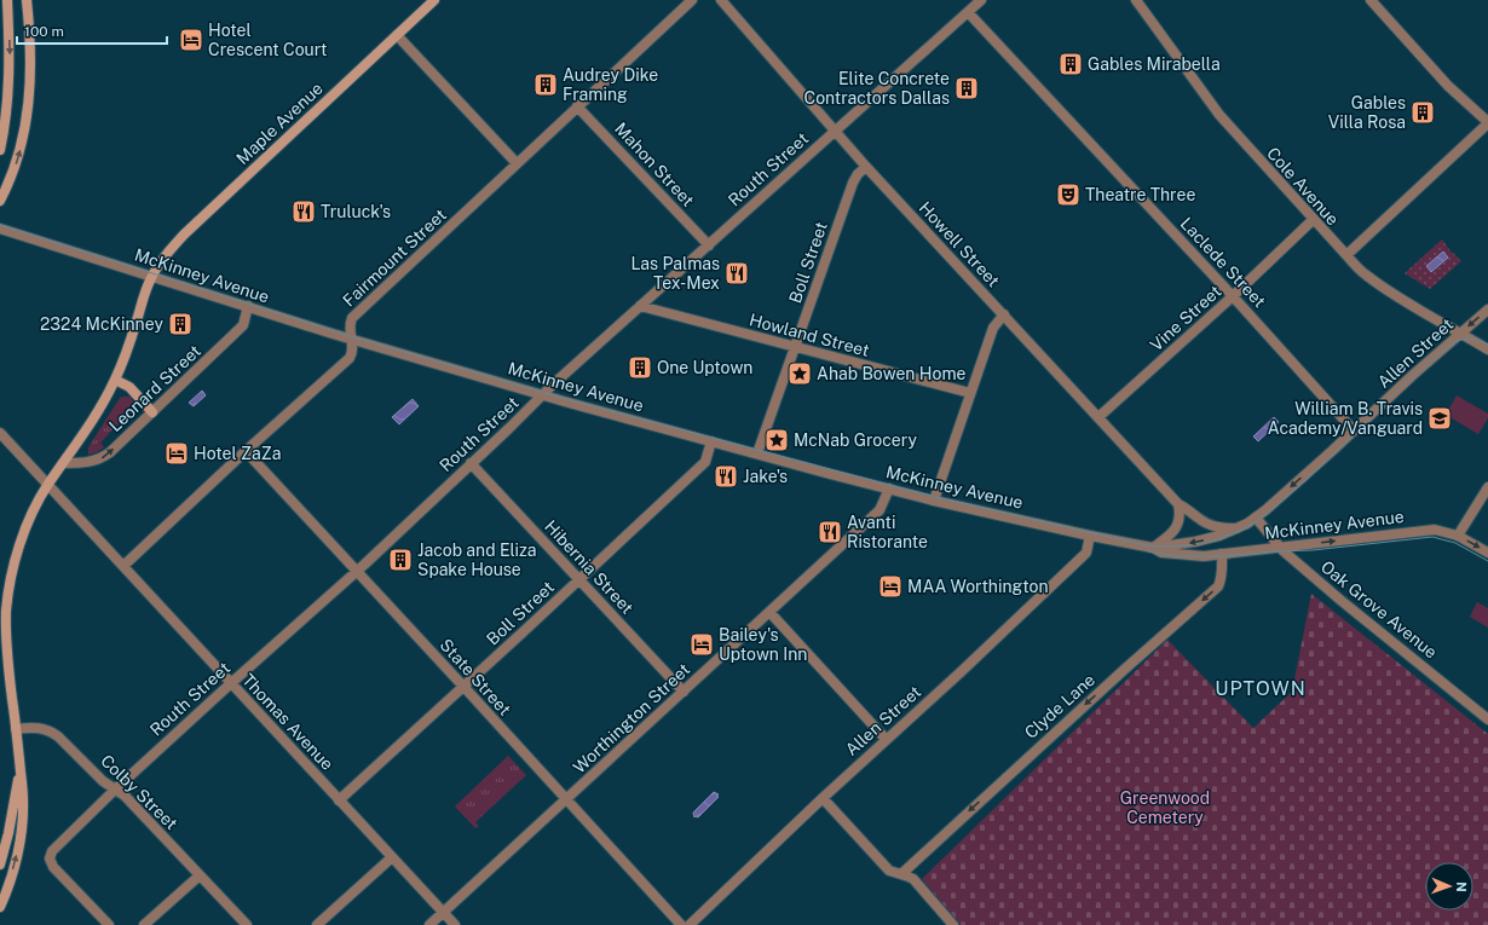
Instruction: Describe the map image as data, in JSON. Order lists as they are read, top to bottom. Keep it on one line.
{"streets":{"main road":["Maple Avenue"],"street":["Mahon Street","Routh Street","Cole Avenue","Howell Street","Fairmount Street","Boll Street","Laclede Street","McKinney Avenue","Vine Street","Howland Street","Allen Street","Leonard Street","Hibernia Street","Oak Grove Avenue","State Street","Clyde Lane","Worthington Street","Thomas Avenue","Colby Street"]},"crossings":[["Maple Avenue","McKinney Avenue"],["Maple Avenue","Leonard Street"],["Maple Avenue","Thomas Avenue"],["Maple Avenue","Colby Street"],["Mahon Street","Routh Street"],["Mahon Street","Fairmount Street"],["Routh Street","Howell Street"],["Routh Street","Laclede Street"],["Routh Street","McKinney Avenue"],["Routh Street","Howland Street"],["Routh Street","Hibernia Street"],["Routh Street","State Street"],["Routh Street","Thomas Avenue"],["Routh Street","Colby Street"],["Cole Avenue","Vine Street"],["Cole Avenue","Allen Street"],["Howell Street","Boll Street"],["Howell Street","McKinney Avenue"],["Howell Street","Vine Street"],["Fairmount Street","McKinney Avenue"],["Fairmount Street","State Street"],["Fairmount Street","Thomas Avenue"],["Boll Street","McKinney Avenue"],["Boll Street","Howland Street"],["Boll Street","Hibernia Street"],["Boll Street","State Street"],["Boll Street","Thomas Avenue"],["Laclede Street","Vine Street"],["Laclede Street","Allen Street"],["McKinney Avenue","Allen Street"],["McKinney Avenue","Leonard Street"],["McKinney Avenue","Oak Grove Avenue"],["McKinney Avenue","Clyde Lane"],["McKinney Avenue","Worthington Street"],["Allen Street","Oak Grove Avenue"],["Hibernia Street","Worthington Street"],["State Street","Worthington Street"],["Worthington Street","Thomas Avenue"]],"one_way":["Leonard Street","Clyde Lane"],"districts":["UPTOWN"],"parks":["Greenwood Cemetery"],"places":{"hotel":["Hotel Crescent Court","Hotel ZaZa","MAA Worthington","Bailey's Uptown Inn"],"building":["Gables Mirabella","Audrey Dike Framing","Elite Concrete Contractors Dallas","Gables Villa Rosa","2324 McKinney","One Uptown","Jacob and Eliza Spake House"],"theatre":["Theatre Three"],"restaurant":["Truluck's","Las Palmas Tex-Mex","Jake's","Avanti Ristorante"],"place":["Ahab Bowen Home","McNab Grocery"],"school or university":["William B. Travis Academy/Vanguard"]},"scale_bar":"100 m","north":"right"}
